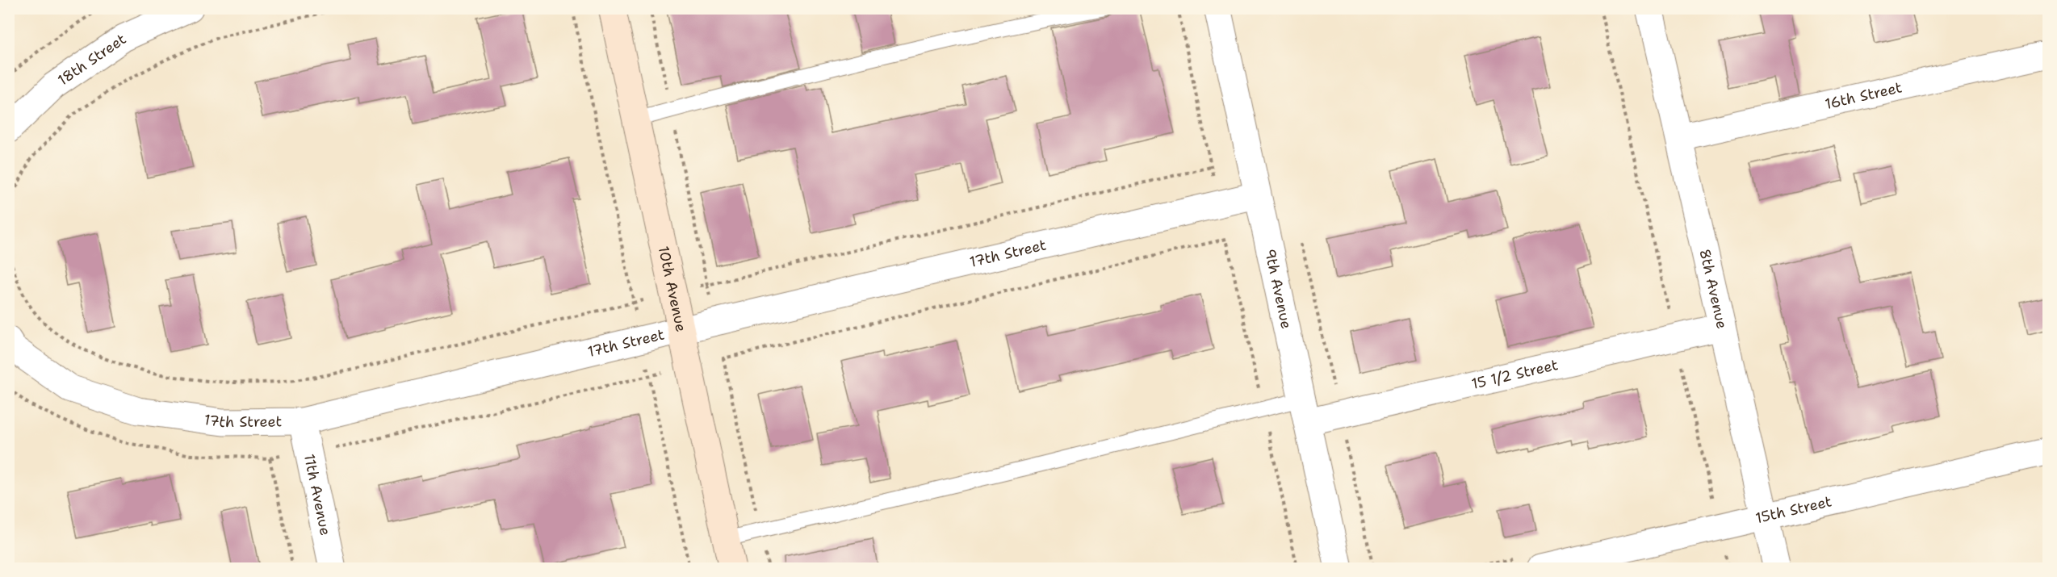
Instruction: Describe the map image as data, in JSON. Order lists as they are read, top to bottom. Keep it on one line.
{"streets":{"street":["18th Street","16th Street","17th Street","10th Avenue","8th Avenue","9th Avenue","15 1/2 Street","11th Avenue","15th Street"]},"crossings":[["16th Street","8th Avenue"],["17th Street","10th Avenue"],["17th Street","9th Avenue"],["17th Street","11th Avenue"],["8th Avenue","15 1/2 Street"],["8th Avenue","15th Street"],["9th Avenue","15 1/2 Street"]]}
